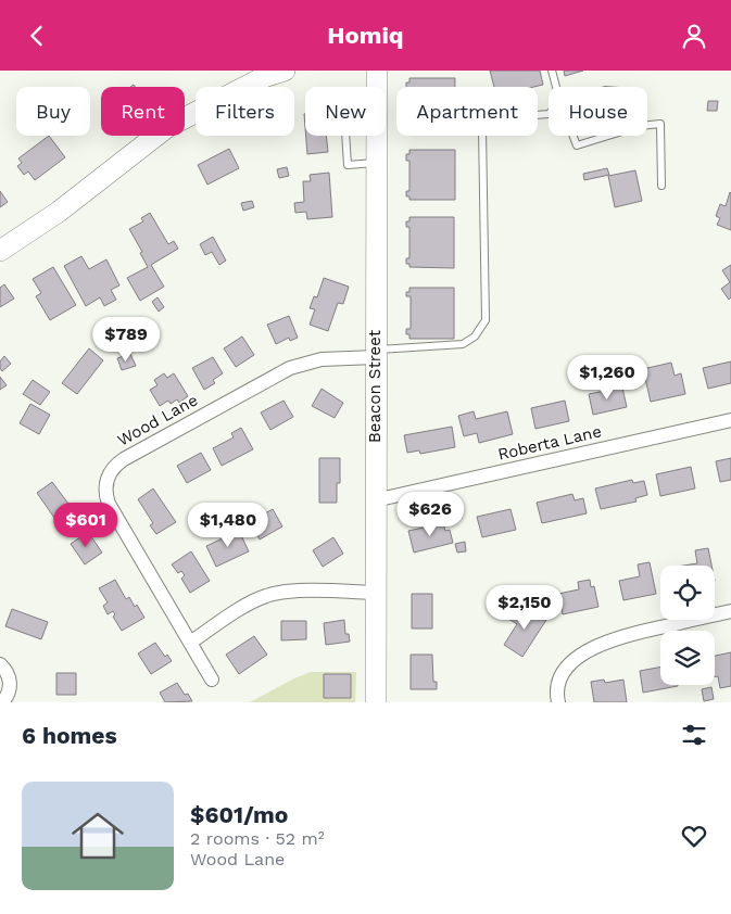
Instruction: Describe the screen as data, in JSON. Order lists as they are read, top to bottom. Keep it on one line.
{"streets":{"main road":["Beacon Street"],"street":["Wood Lane","Roberta Lane"]},"crossings":[["Beacon Street","Wood Lane"],["Beacon Street","Roberta Lane"]],"page":{"header":"Homiq","chip":["Buy","Rent","Filters","New","Apartment","House"],"price":["$789","$1,260","$626","$601","$1,480","$2,150"],"heading":"6 homes","list":[{"name":"$601/mo","note":"2 rooms · 52 m² · Wood Lane"}]}}
